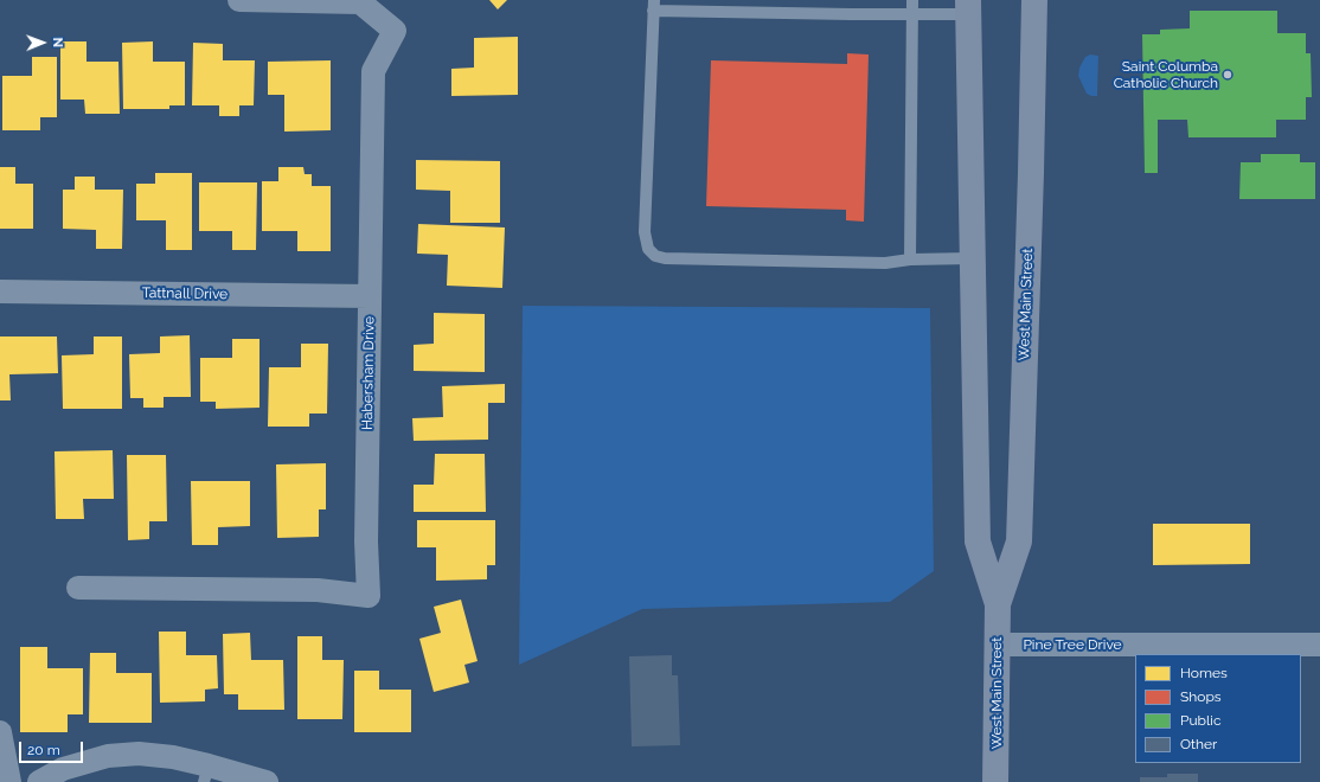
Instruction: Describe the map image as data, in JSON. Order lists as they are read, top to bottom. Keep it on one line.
{"streets":{"main road":["West Main Street"],"street":["Tattnall Drive","Habersham Drive","Pine Tree Drive"]},"crossings":[["Tattnall Drive","Habersham Drive"],["West Main Street","Pine Tree Drive"]],"places":["Saint Columba Catholic Church"],"legend":["Homes","Shops","Public","Other"],"scale_bar":"20 m","north":"right"}
